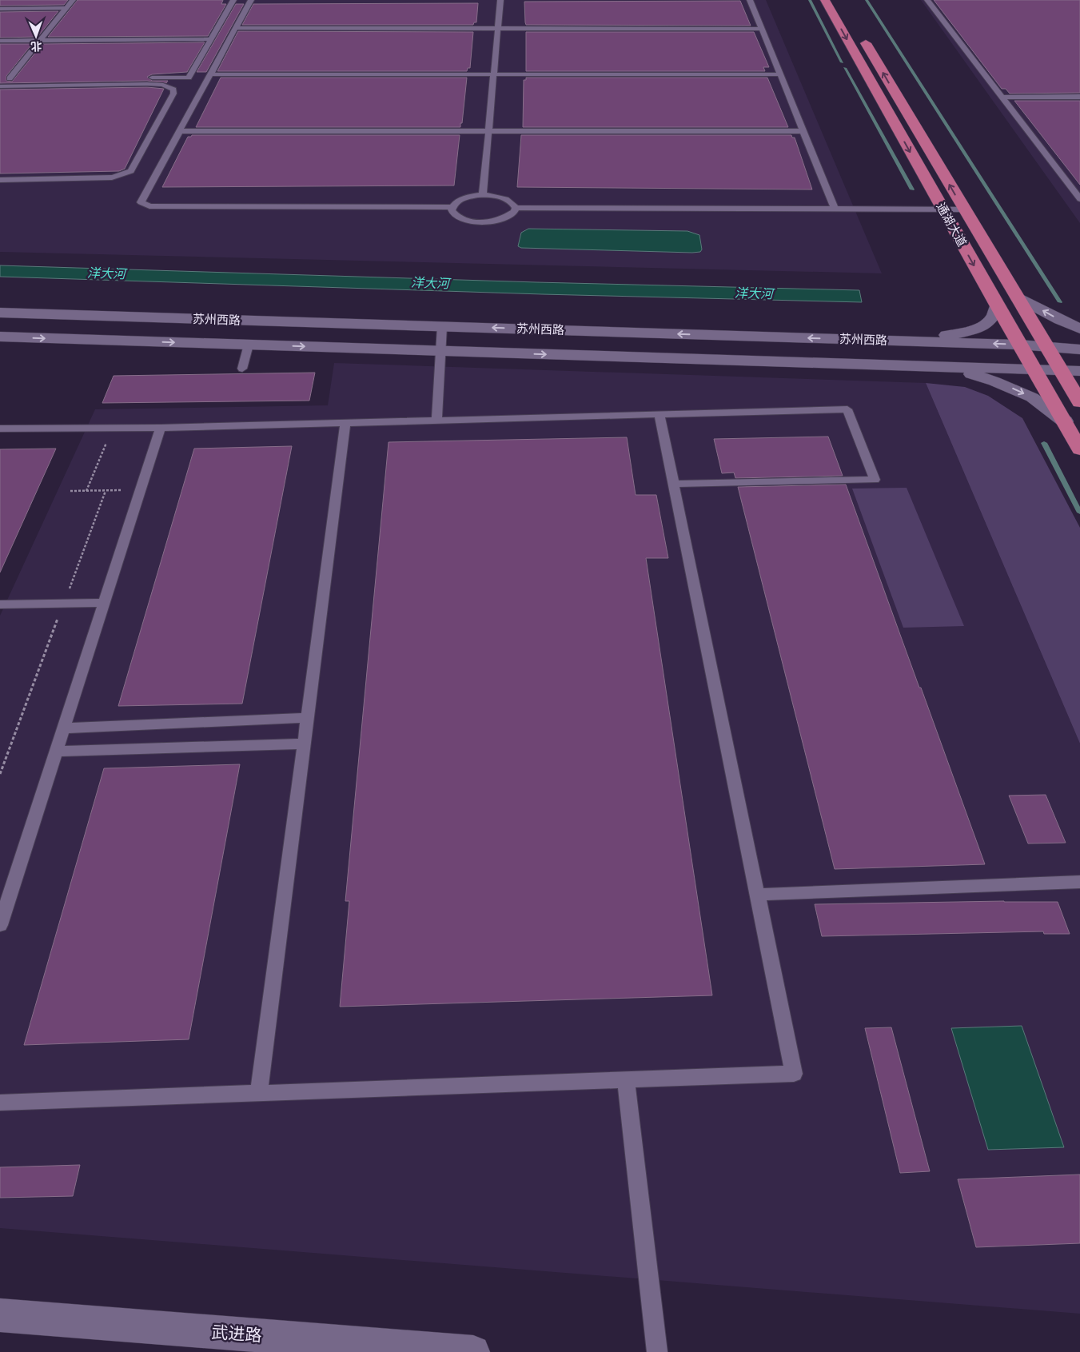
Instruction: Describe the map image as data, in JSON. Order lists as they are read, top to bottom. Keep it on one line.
{"streets":{"main road":["通湖大道","苏州西路","武进路"]},"crossings":[["通湖大道","苏州西路"]],"water":["洋大河"],"north":"bottom"}
